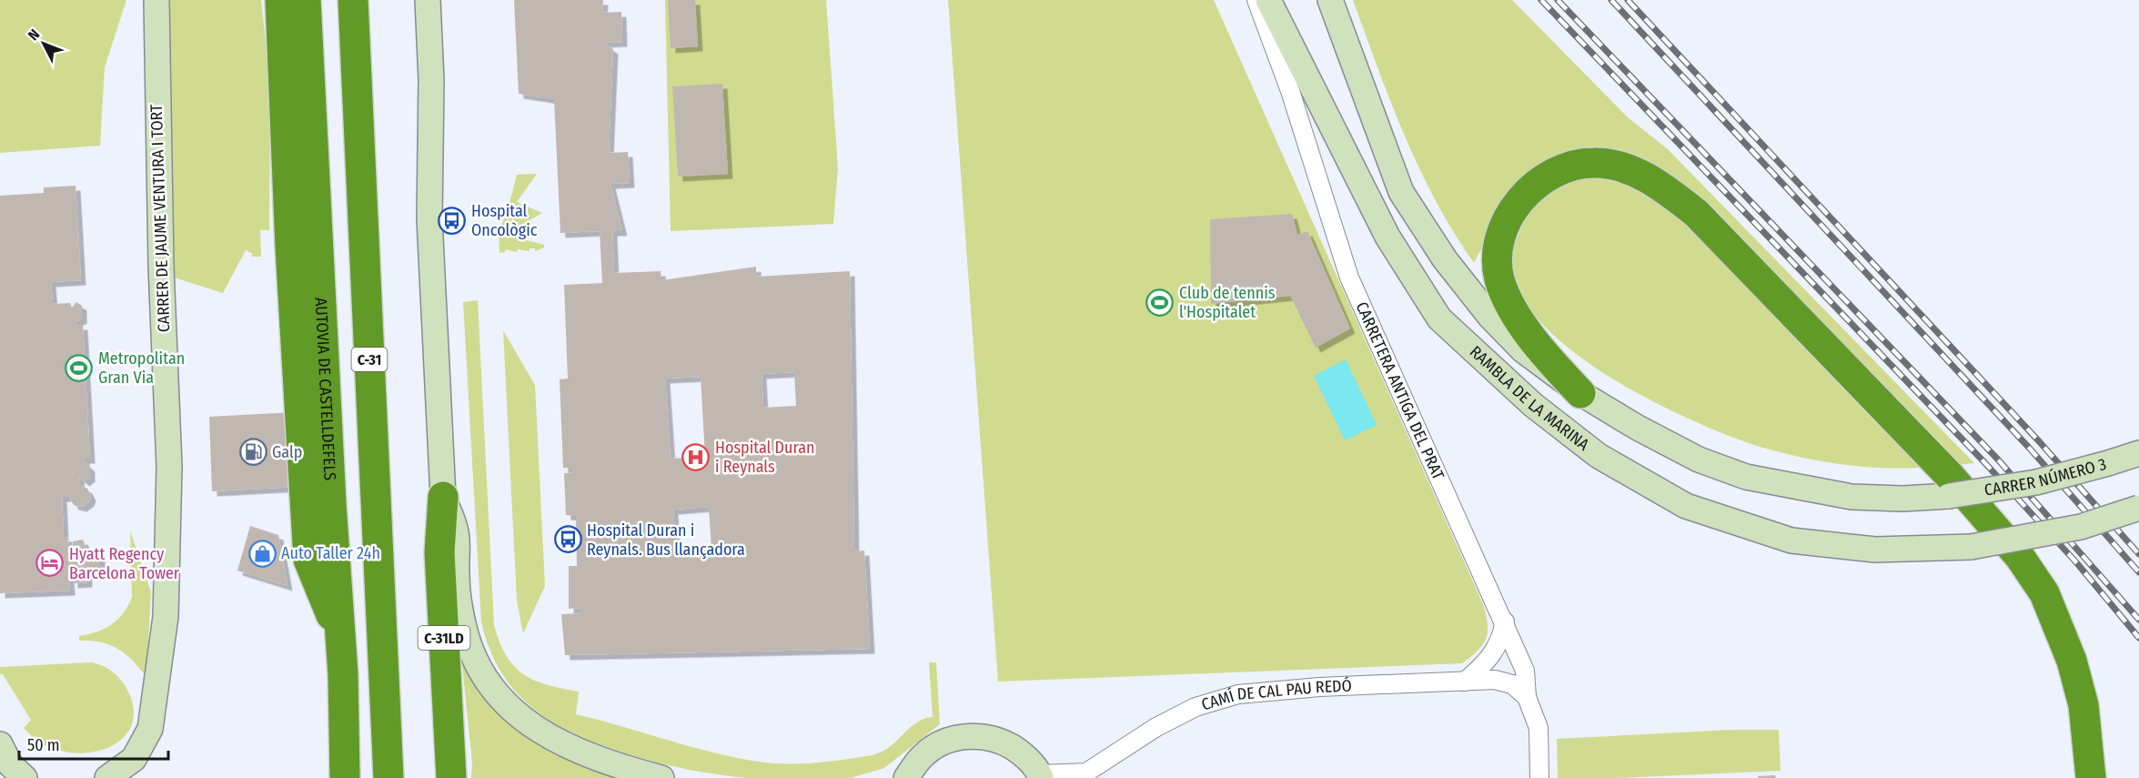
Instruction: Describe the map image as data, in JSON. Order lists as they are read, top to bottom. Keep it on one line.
{"streets":{"highway":["C-31","AUTOVIA DE CASTELLDEFELS","C-31LD"],"street":["CARRER DE JAUME VENTURA I TORT","CARRETERA ANTIGA DEL PRAT","RAMBLA DE LA MARINA","CARRER NÚMERO 3","CAMÍ DE CAL PAU REDÓ"]},"crossings":[["CARRETERA ANTIGA DEL PRAT","CAMÍ DE CAL PAU REDÓ"],["RAMBLA DE LA MARINA","CARRER NÚMERO 3"]],"places":{"bus stop":["Hospital Oncològic","Hospital Duran i Reynals. Bus llançadora"],"sports":["Club de tennis l'Hospitalet","Metropolitan Gran Via"],"fuel station":["Galp"],"hospital":["Hospital Duran i Reynals"],"shop":["Auto Taller 24h"],"hotel":["Hyatt Regency Barcelona Tower"]},"scale_bar":"50 m","north":"top left"}
